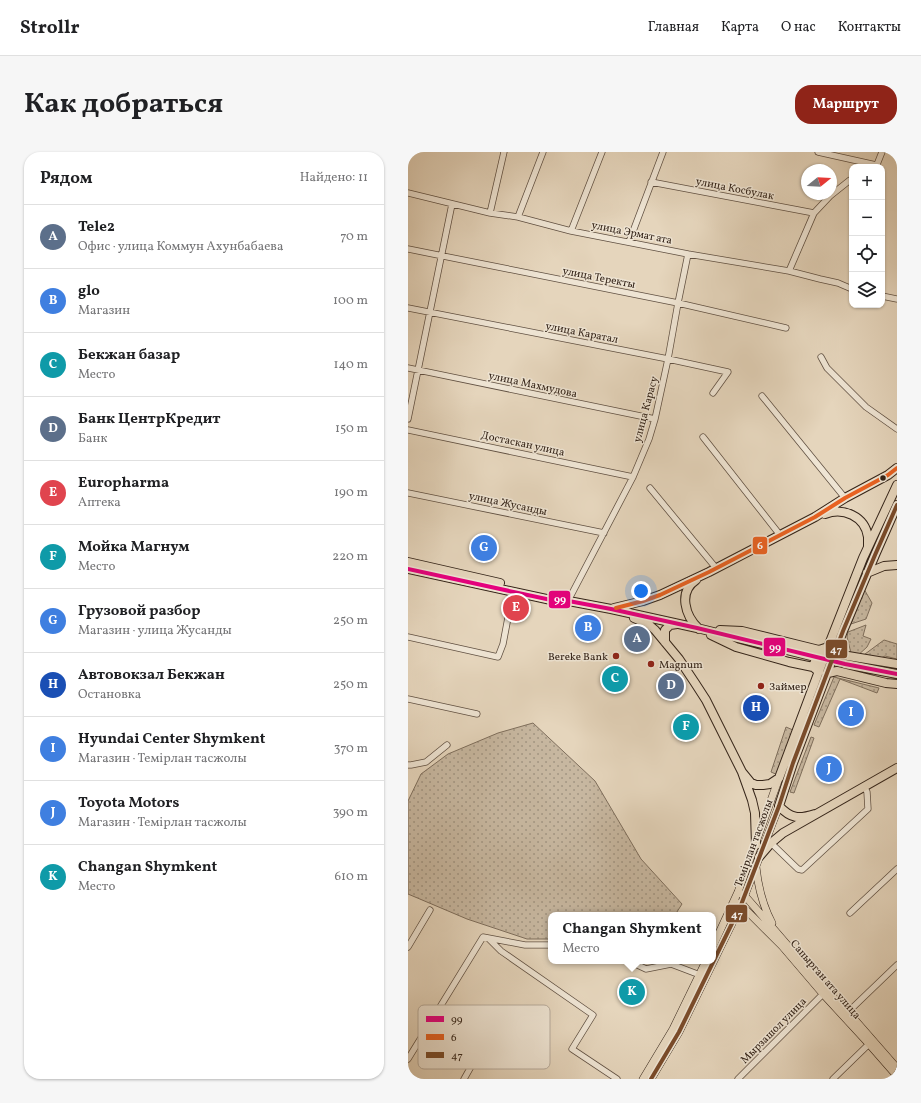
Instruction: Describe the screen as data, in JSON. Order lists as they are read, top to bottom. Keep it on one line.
{"streets":{"highway":["Темірлан тасжолы"],"main road":["Сапырган ата улица"],"street":["улица Косбулак","улица Эрмат ата","улица Теректы","улица Каратал","улица Махмудова","улица Карасу","Достаскан улица","улица Жусанды","Мырзашол улица"]},"crossings":[["улица Эрмат ата","улица Карасу"],["улица Теректы","улица Карасу"],["улица Каратал","улица Карасу"],["улица Махмудова","улица Карасу"],["улица Карасу","Достаскан улица"],["улица Карасу","улица Жусанды"],["Темірлан тасжолы","Сапырган ата улица"],["Сапырган ата улица","Мырзашол улица"]],"places":["Bereke Bank","Magnum","Займер"],"lines":["transit line 6","transit line 47","transit line 99"],"legend":["99","6","47"],"north":"right","page":{"header":"Strollr","nav":["Главная","Карта","О нас","Контакты"],"title":"Как добраться","buttons":"Маршрут","heading":["Рядом","Найдено: 11"],"map_buttons":["+","−"],"list":[{"mark":"A","name":"Tele2","note":"Офис · улица Коммун Ахунбабаева","value":"70 m"},{"mark":"B","name":"glo","note":"Магазин","value":"100 m"},{"mark":"C","name":"Бекжан базар","note":"Место","value":"140 m"},{"mark":"D","name":"Банк ЦентрКредит","note":"Банк","value":"150 m"},{"mark":"E","name":"Europharma","note":"Аптека","value":"190 m"},{"mark":"F","name":"Мойка Магнум","note":"Место","value":"220 m"},{"mark":"G","name":"Грузовой разбор","note":"Магазин · улица Жусанды","value":"250 m"},{"mark":"H","name":"Автовокзал Бекжан","note":"Остановка","value":"250 m"},{"mark":"I","name":"Hyundai Center Shymkent","note":"Магазин · Темірлан тасжолы","value":"370 m"},{"mark":"J","name":"Toyota Motors","note":"Магазин · Темірлан тасжолы","value":"390 m"},{"mark":"K","name":"Changan Shymkent","note":"Место","value":"610 m"}],"pins":["G","E","B","A","C","D","H","I","F","J","K"],"popup":["Changan Shymkent","Место"]}}
